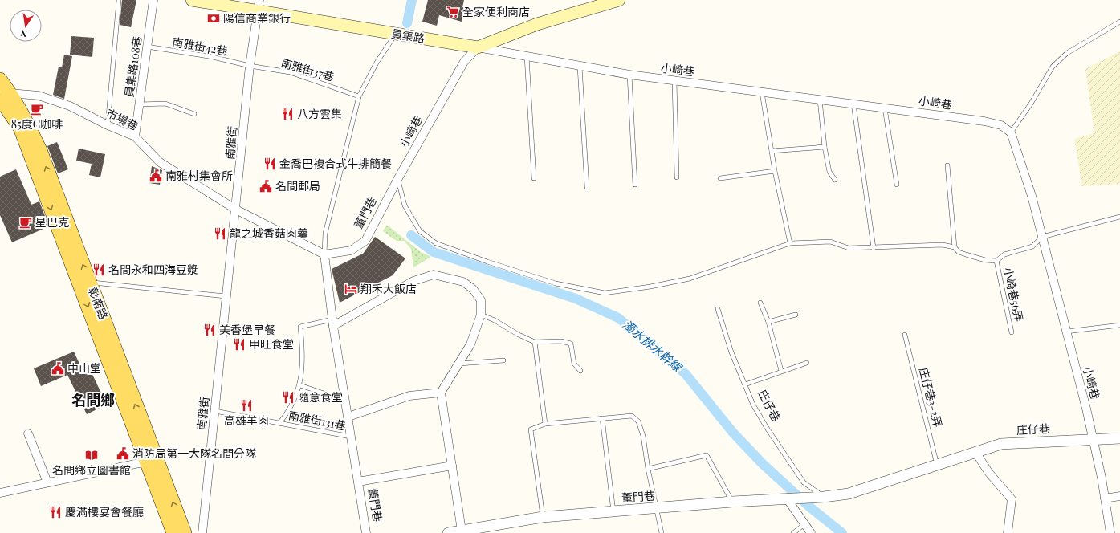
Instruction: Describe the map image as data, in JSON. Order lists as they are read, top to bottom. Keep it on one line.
{"streets":{"main road":["員集路","彰南路"],"street":["員集路108巷","小崎巷","市場巷","南雅街","董門巷","庄仔巷"],"lane":["南雅街42巷","南雅街37巷","小崎巷56弄","庄仔巷3-2弄","南雅街131巷"]},"crossings":[["員集路","小崎巷"],["員集路","南雅街"],["南雅街42巷","員集路108巷"],["南雅街42巷","南雅街37巷"],["南雅街42巷","南雅街"],["員集路108巷","市場巷"],["南雅街37巷","南雅街"],["小崎巷","董門巷"],["小崎巷","庄仔巷"],["市場巷","南雅街"],["市場巷","董門巷"],["市場巷","彰南路"],["南雅街","南雅街131巷"],["董門巷","庄仔巷"],["董門巷","南雅街131巷"],["庄仔巷3-2弄","庄仔巷"]],"districts":["名間鄉"],"water":["濁水排水幹線"],"places":{"supermarket":["全家便利商店"],"bank":["陽信商業銀行"],"cafe":["85度C咖啡","星巴克"],"restaurant":["八方雲集","金喬巴複合式牛排簡餐","龍之城香菇肉羹","名間永和四海豆漿","美香堡早餐","甲旺食堂","隨意食堂","高雄羊肉","慶滿樓宴會餐廳"],"public building":["南雅村集會所","名間郵局","中山堂","消防局第一大隊名間分隊"],"hotel":["翔禾大飯店"],"library":["名間鄉立圖書館"]},"north":"bottom"}
